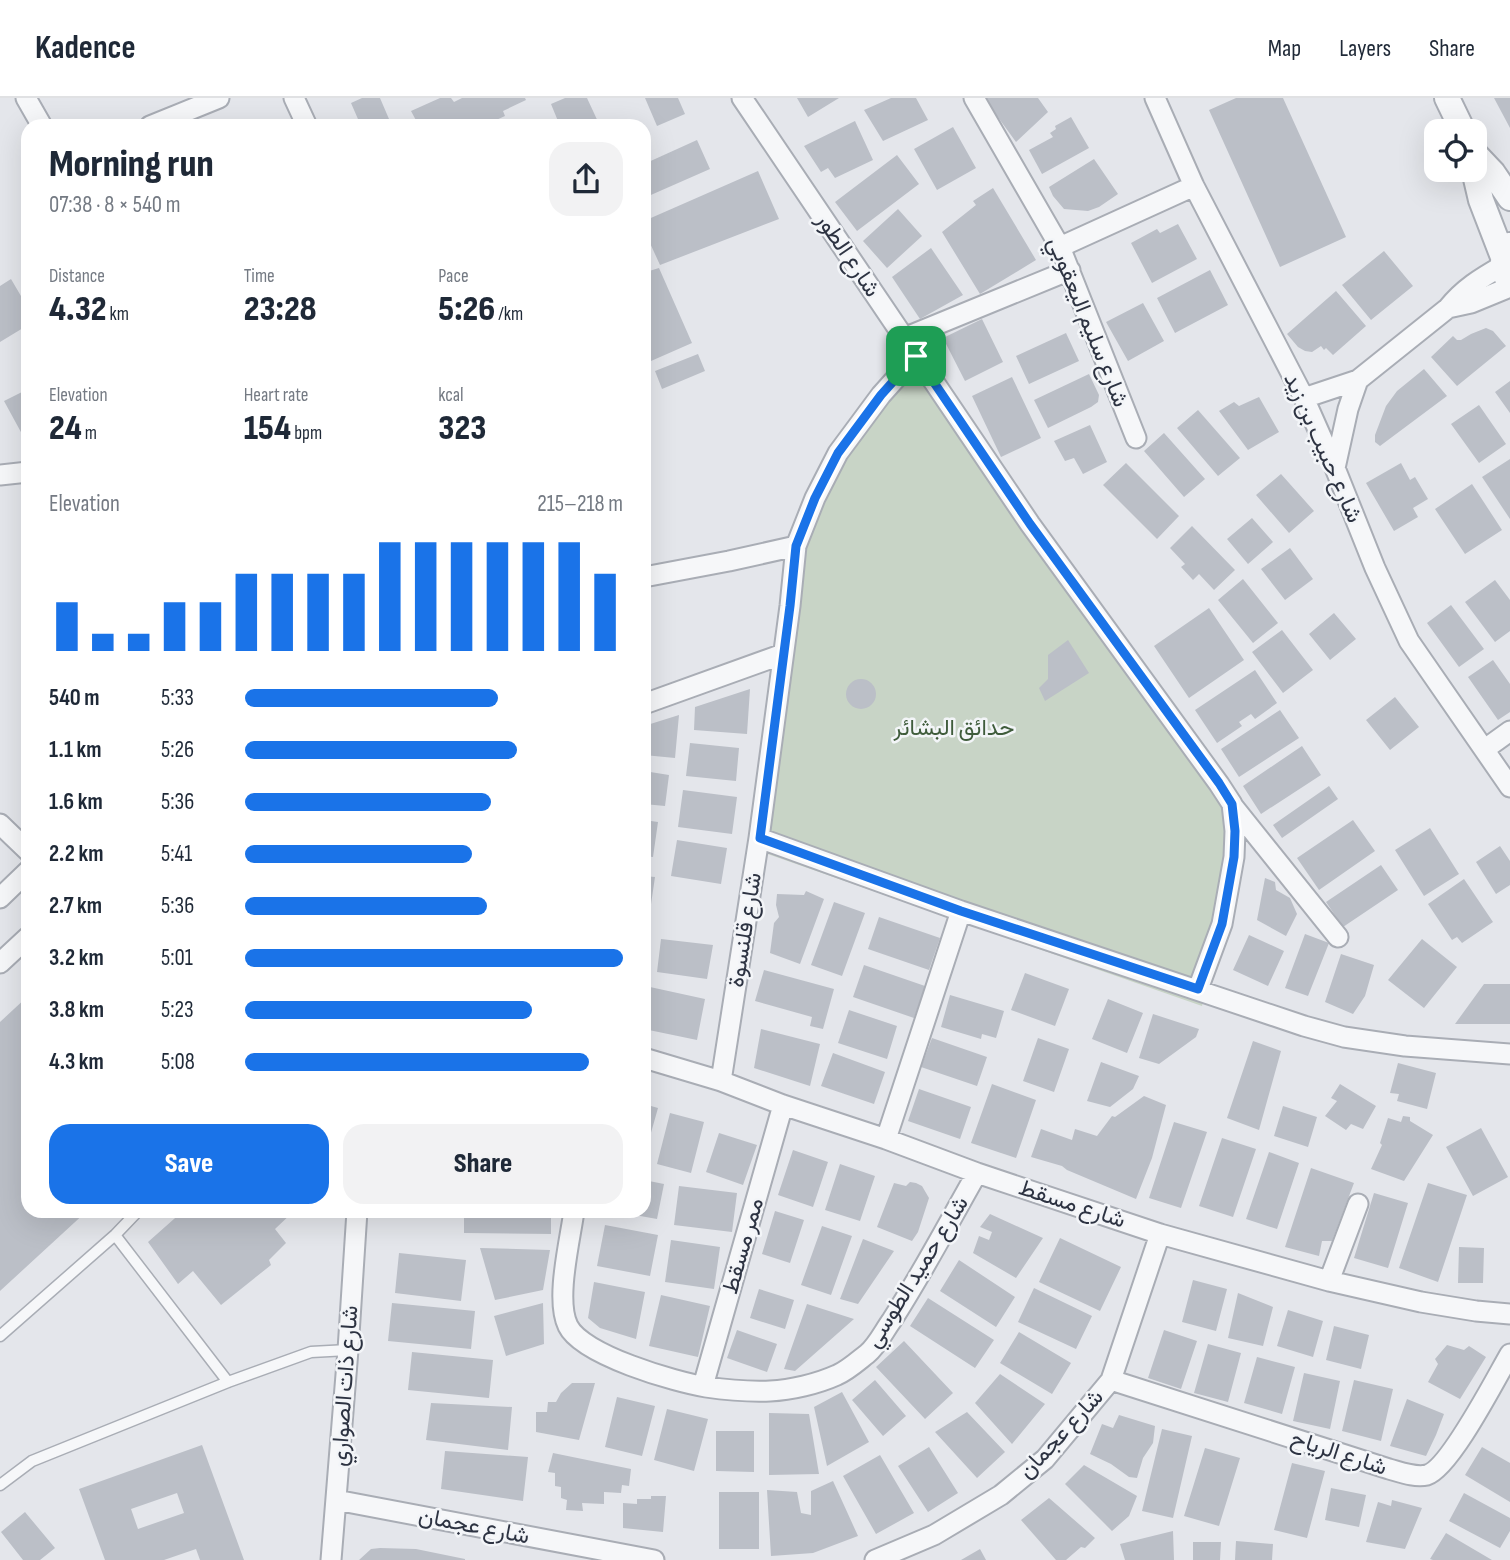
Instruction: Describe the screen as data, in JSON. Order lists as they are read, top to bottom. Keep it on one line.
{"streets":{"street":["شارع الطور","شارع سليم اليعقوبي","شارع حبيب بن زيد","شارع قلنسوة","شارع مسقط","ممر مسقط","شارع حميد الطوسي","شارع ذات الصواري","شارع عجمان","شارع الرياح"]},"crossings":[["شارع الطور","شارع قلنسوة"],["شارع قلنسوة","شارع مسقط"],["شارع مسقط","ممر مسقط"],["شارع مسقط","شارع حميد الطوسي"],["شارع مسقط","شارع عجمان"],["ممر مسقط","شارع حميد الطوسي"],["شارع ذات الصواري","شارع عجمان"],["شارع عجمان","شارع الرياح"]],"parks":["حدائق البشائر"],"page":{"header":"Kadence","nav":["Map","Layers","Share"],"heading":["Morning run","07:38 · 8 × 540 m"],"stats":[["Distance","4.32 km"],["Time","23:28"],["Pace","5:26 /km"],["Elevation","24 m"],["Heart rate","154 bpm"],["kcal","323"]],"chart":["Elevation","215–218 m"],"list":[{"name":"540 m","note":"5:33"},{"name":"1.1 km","note":"5:26"},{"name":"1.6 km","note":"5:36"},{"name":"2.2 km","note":"5:41"},{"name":"2.7 km","note":"5:36"},{"name":"3.2 km","note":"5:01"},{"name":"3.8 km","note":"5:23"},{"name":"4.3 km","note":"5:08"}],"buttons":["Save","Share"]}}
